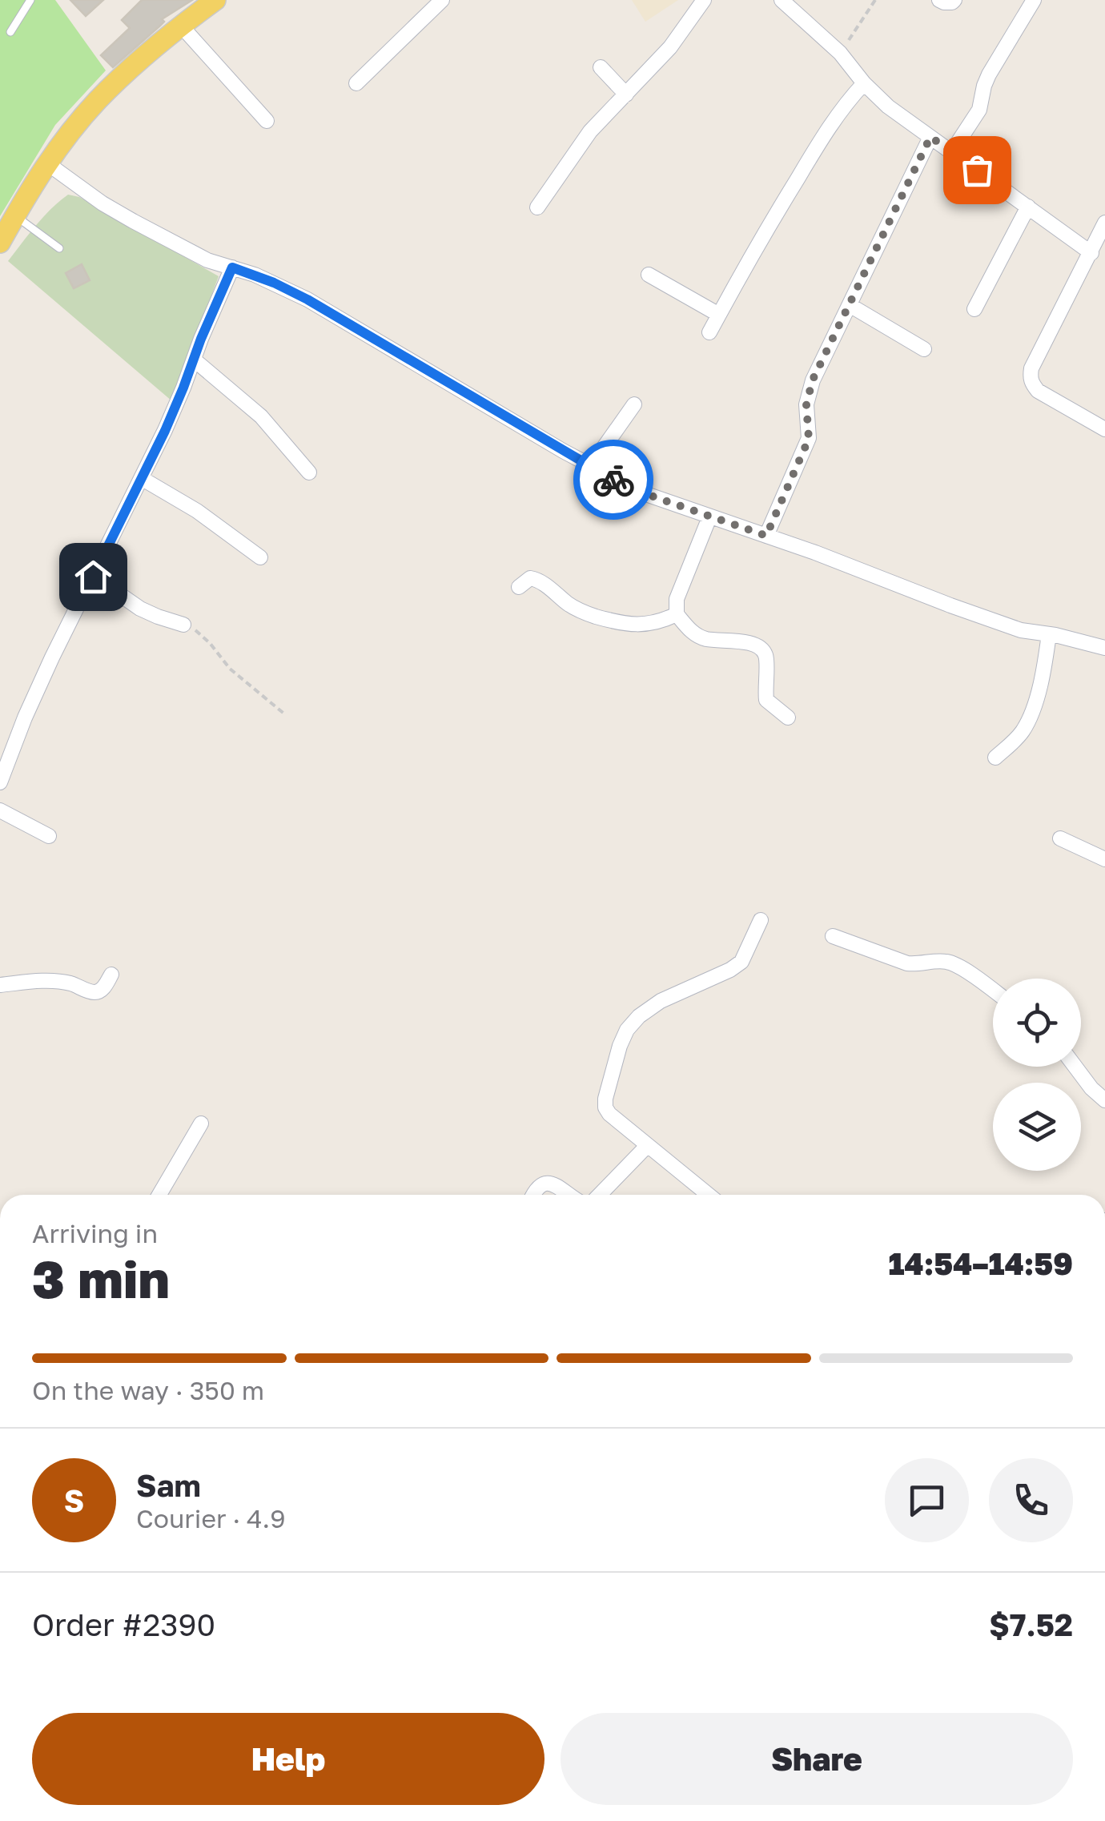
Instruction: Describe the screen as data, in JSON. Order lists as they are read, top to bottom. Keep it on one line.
{"page":{"heading":["3 min","Arriving in","14:54–14:59"],"panel":["Sam","Courier · 4.9","Order #2390","$7.52"],"bar":"On the way · 350 m","round":"S","buttons":["Help","Share"]}}
